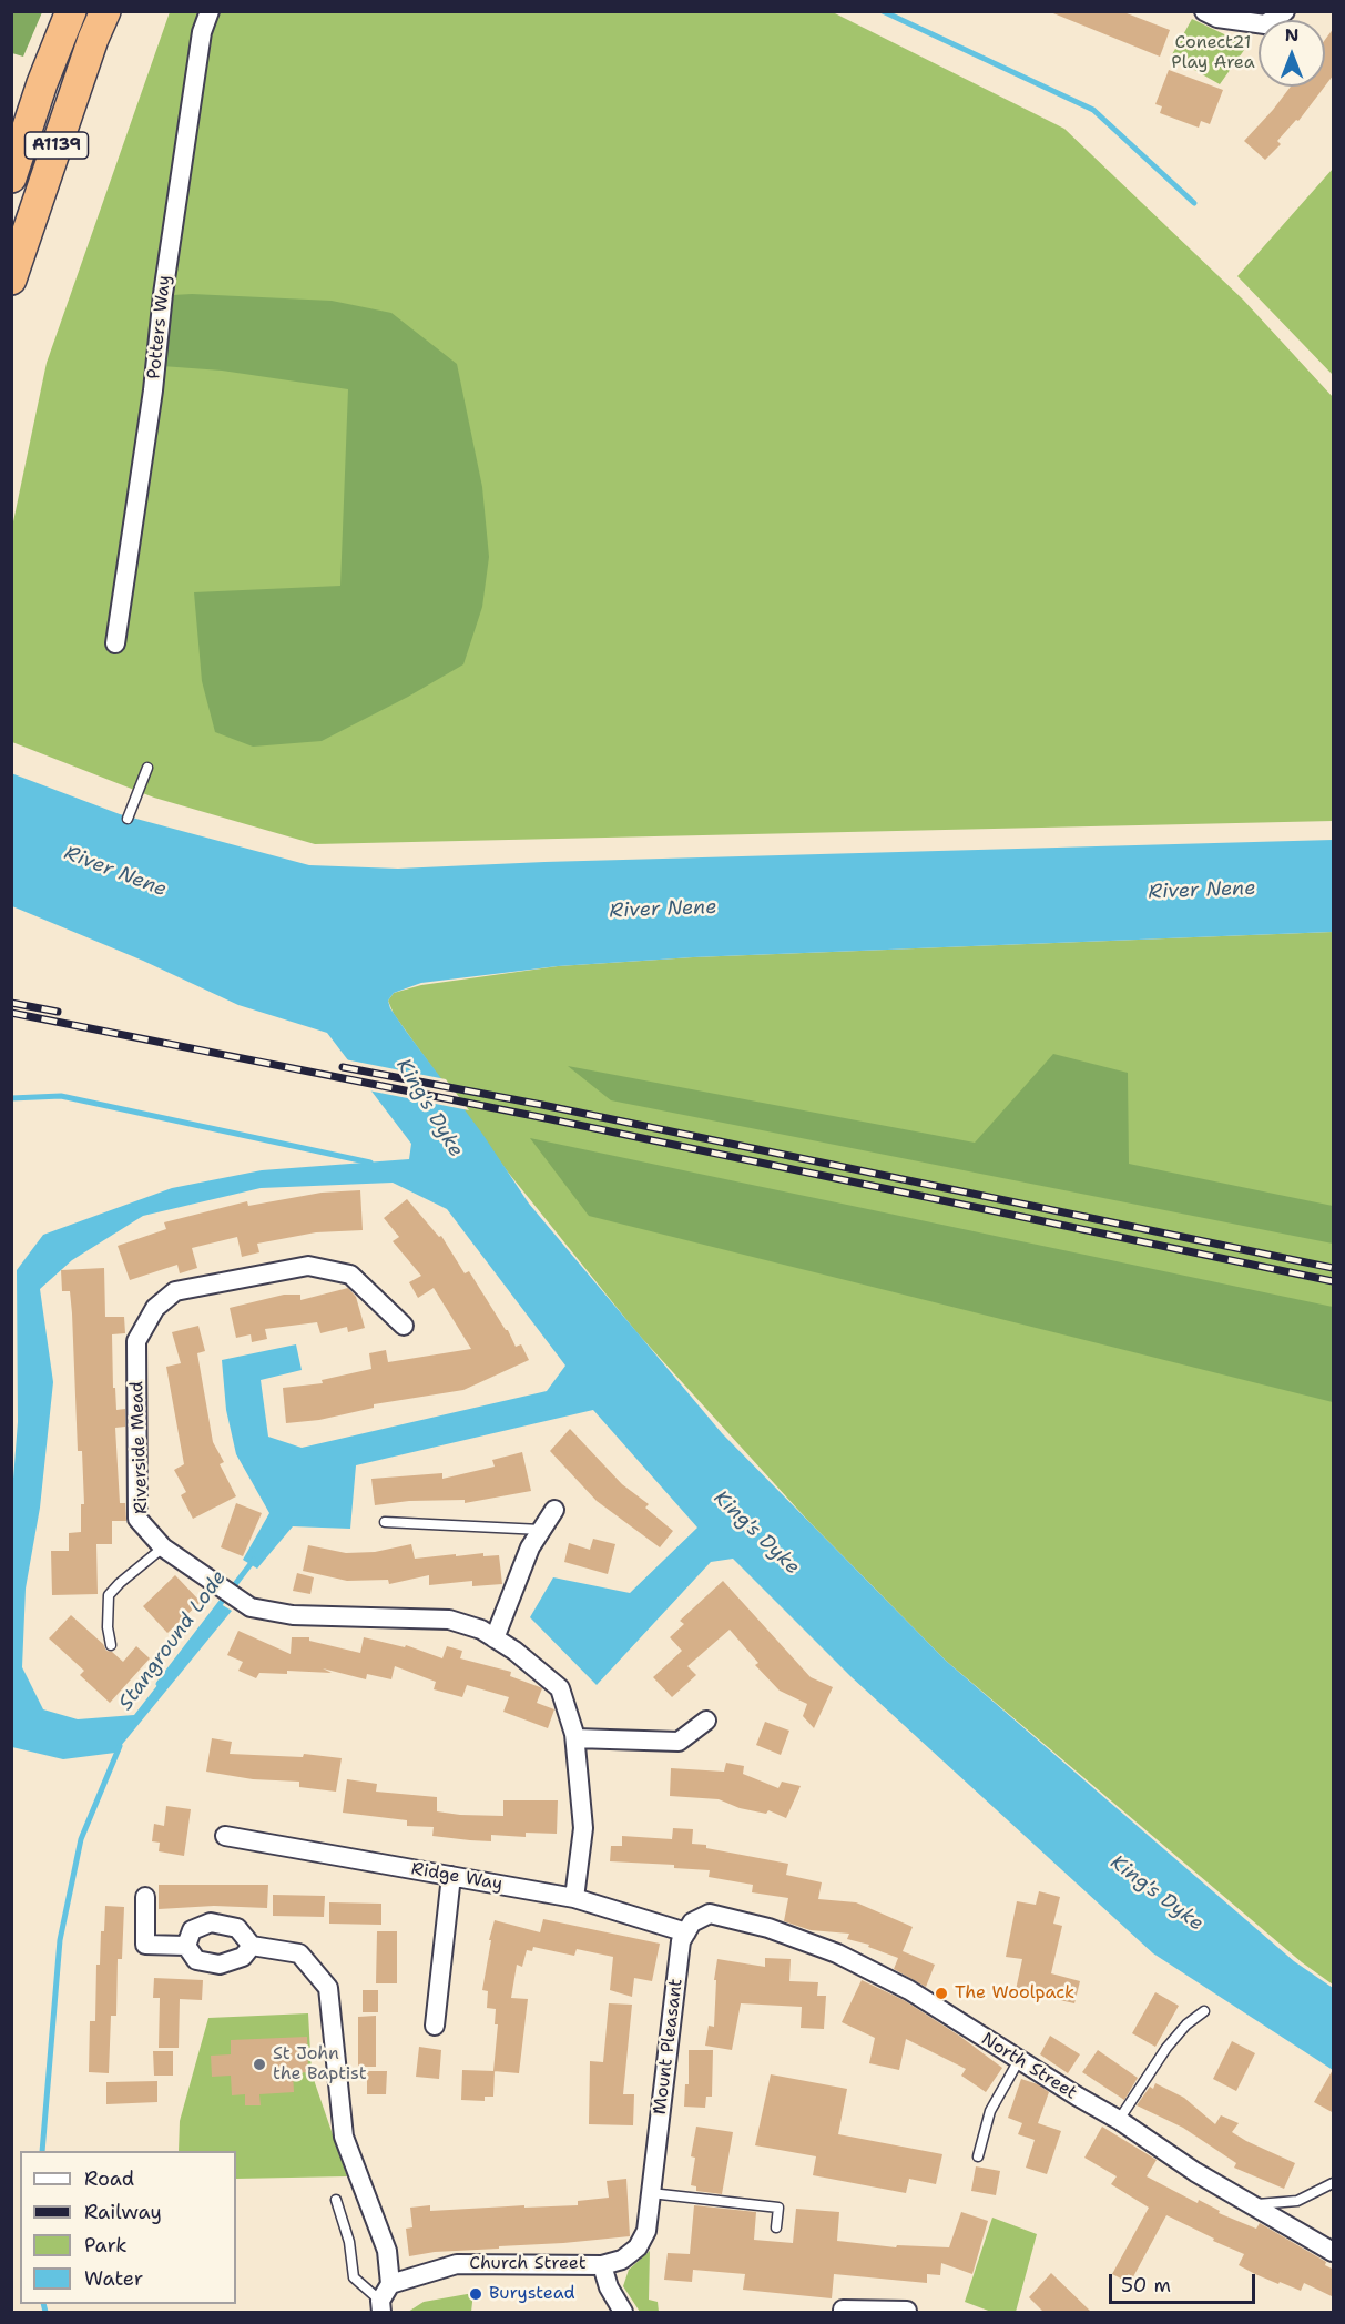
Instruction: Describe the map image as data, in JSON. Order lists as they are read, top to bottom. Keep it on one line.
{"streets":{"highway":["A1139"],"street":["Potters Way","Riverside Mead","Ridge Way","Mount Pleasant","North Street","Church Street"]},"crossings":[["Riverside Mead","Ridge Way"],["Ridge Way","Mount Pleasant"],["Ridge Way","North Street"],["Mount Pleasant","North Street"],["Mount Pleasant","Church Street"]],"water":["River Nene","King's Dyke","Stanground Lode"],"parks":["Conect21 Play Area"],"places":["The Woolpack","St John the Baptist","Burystead"],"legend":["Road","Railway","Park","Water"],"scale_bar":"50 m","north":"top"}
